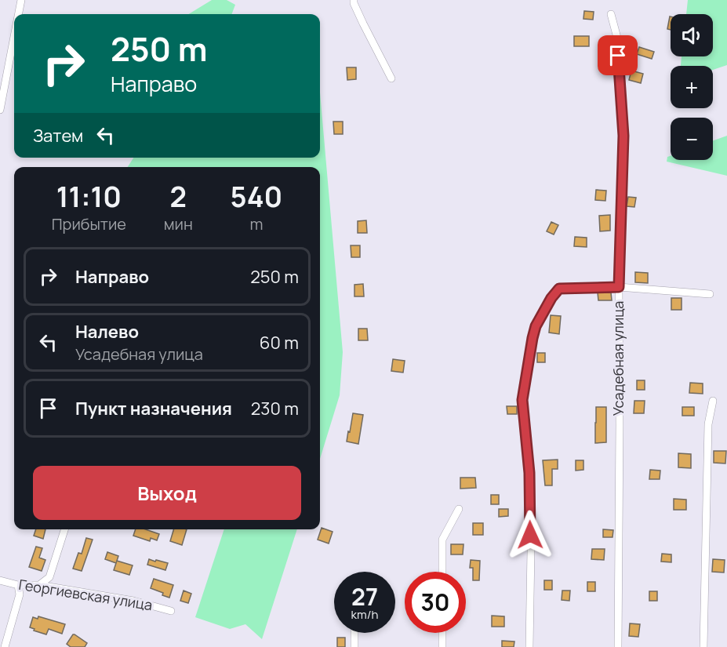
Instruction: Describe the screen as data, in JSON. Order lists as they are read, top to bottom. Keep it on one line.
{"streets":{"street":["Усадебная улица","Георгиевская улица"]},"page":{"map_buttons":["+","−"],"turn":["250 m","Направо"],"then":"Затем","eta":["11:10","Прибытие","2","мин","540","m"],"list":[{"name":"Направо","value":"250 m"},{"name":"Налево","note":"Усадебная улица","value":"60 m"},{"name":"Пункт назначения","value":"230 m"}],"buttons":"Выход","speed":"27 km/h","limit":"30"}}
